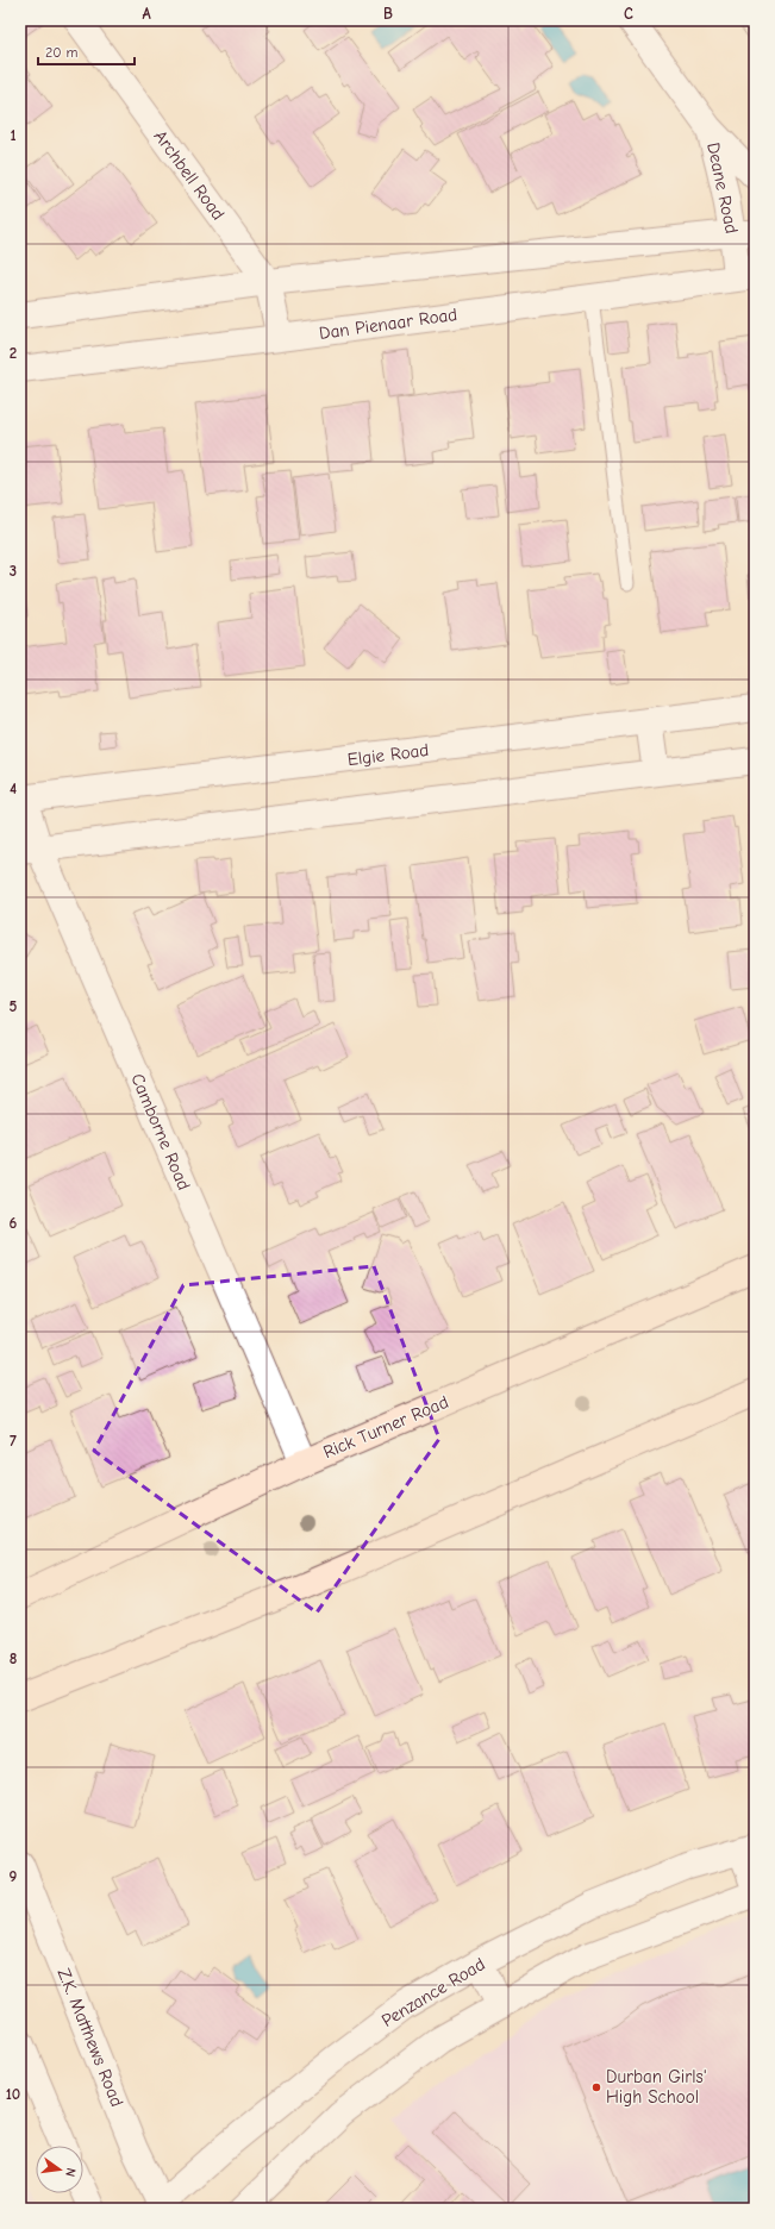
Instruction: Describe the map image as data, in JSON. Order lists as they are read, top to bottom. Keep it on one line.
{"streets":{"main road":["Rick Turner Road"],"street":["Archbell Road","Deane Road","Dan Pienaar Road","Elgie Road","Camborne Road","Penzance Road","Z.K. Matthews Road"]},"crossings":[["Archbell Road","Dan Pienaar Road"],["Deane Road","Dan Pienaar Road"],["Elgie Road","Camborne Road"],["Camborne Road","Rick Turner Road"],["Penzance Road","Z.K. Matthews Road"]],"places":["Durban Girls' High School"],"scale_bar":"20 m","north":"right","grid":{"columns":["A","B","C"],"rows":["1","2","3","4","5","6","7","8","9","10"]}}
